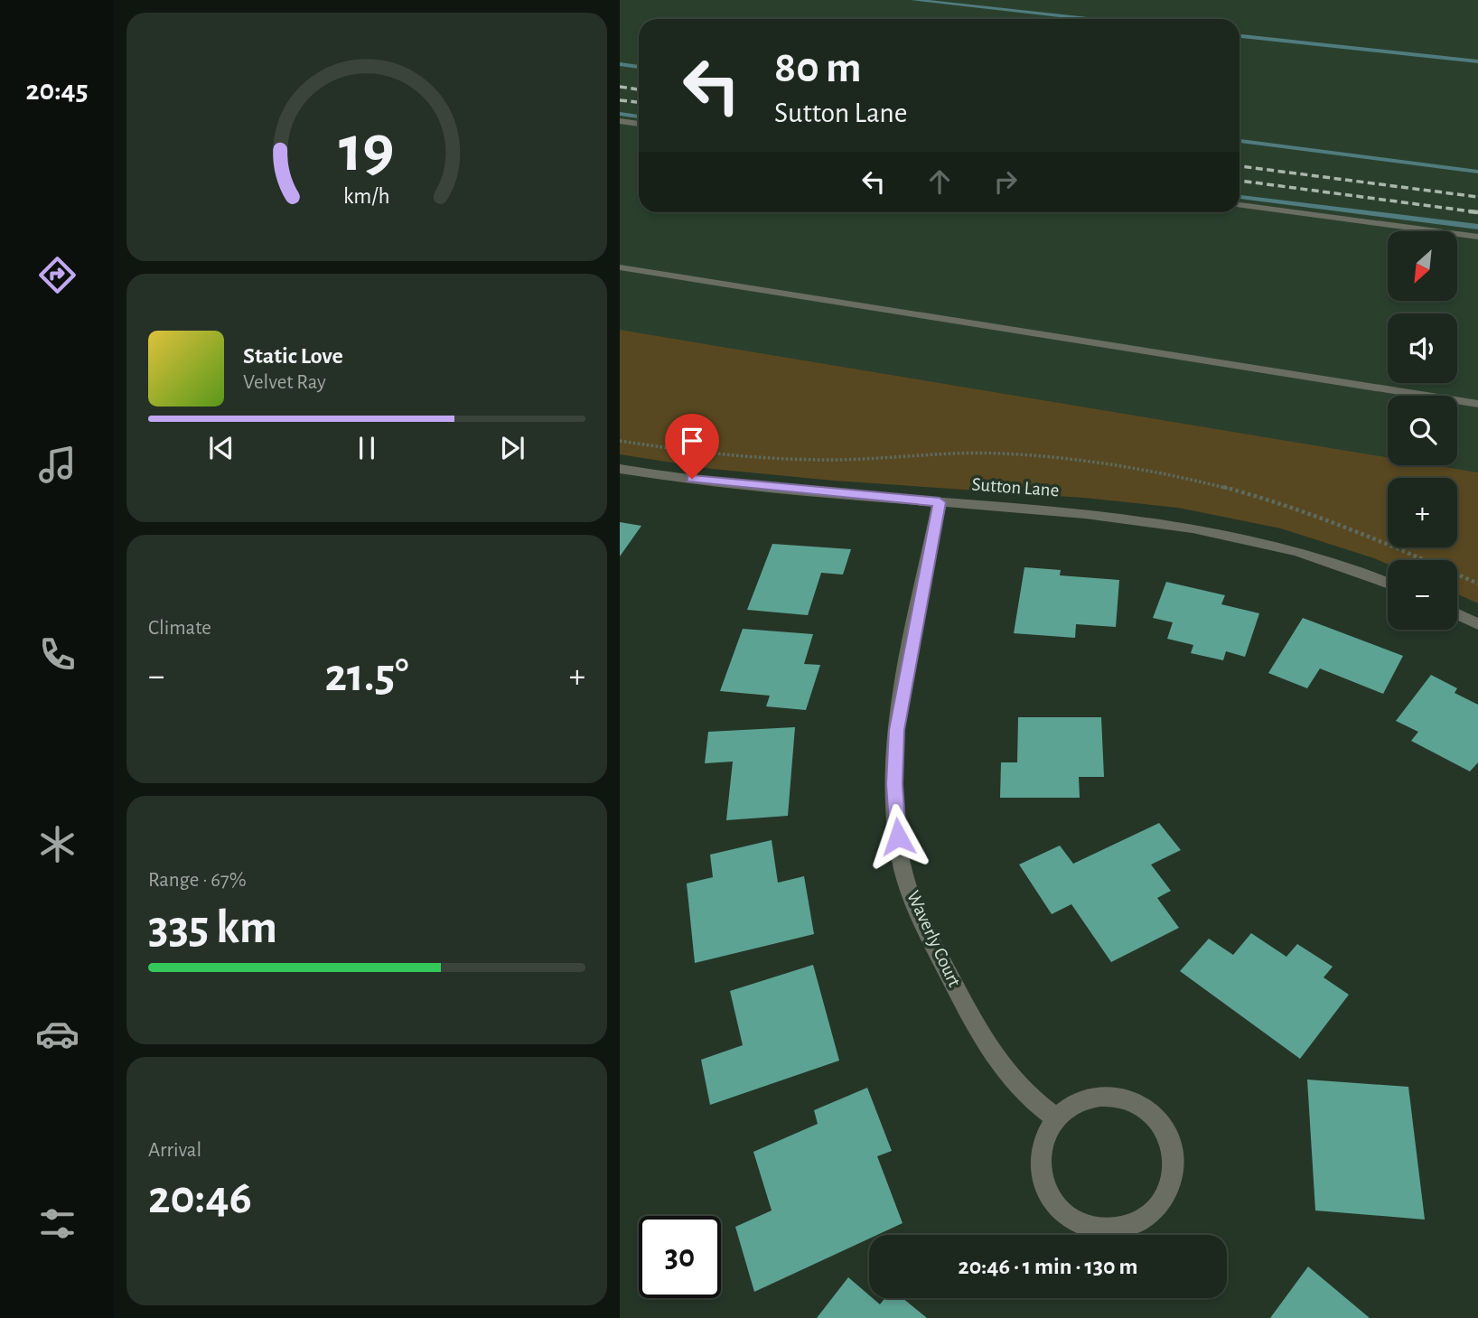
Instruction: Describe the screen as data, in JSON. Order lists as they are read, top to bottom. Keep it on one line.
{"streets":{"street":["Sutton Lane","Waverly Court"]},"crossings":[["Sutton Lane","Waverly Court"]],"north":"bottom left","page":{"tabs":"20:45","turn":["80 m","Sutton Lane"],"map_buttons":["+","−"],"song":["Static Love","Velvet Ray"],"tile":["Climate",["Range · 67%","335 km"],["Arrival","20:46"]],"heat":["−","21.5°","+"],"limit":"30","trip":"20:46 · 1 min · 130 m","gauge":["19","km/h"]}}
